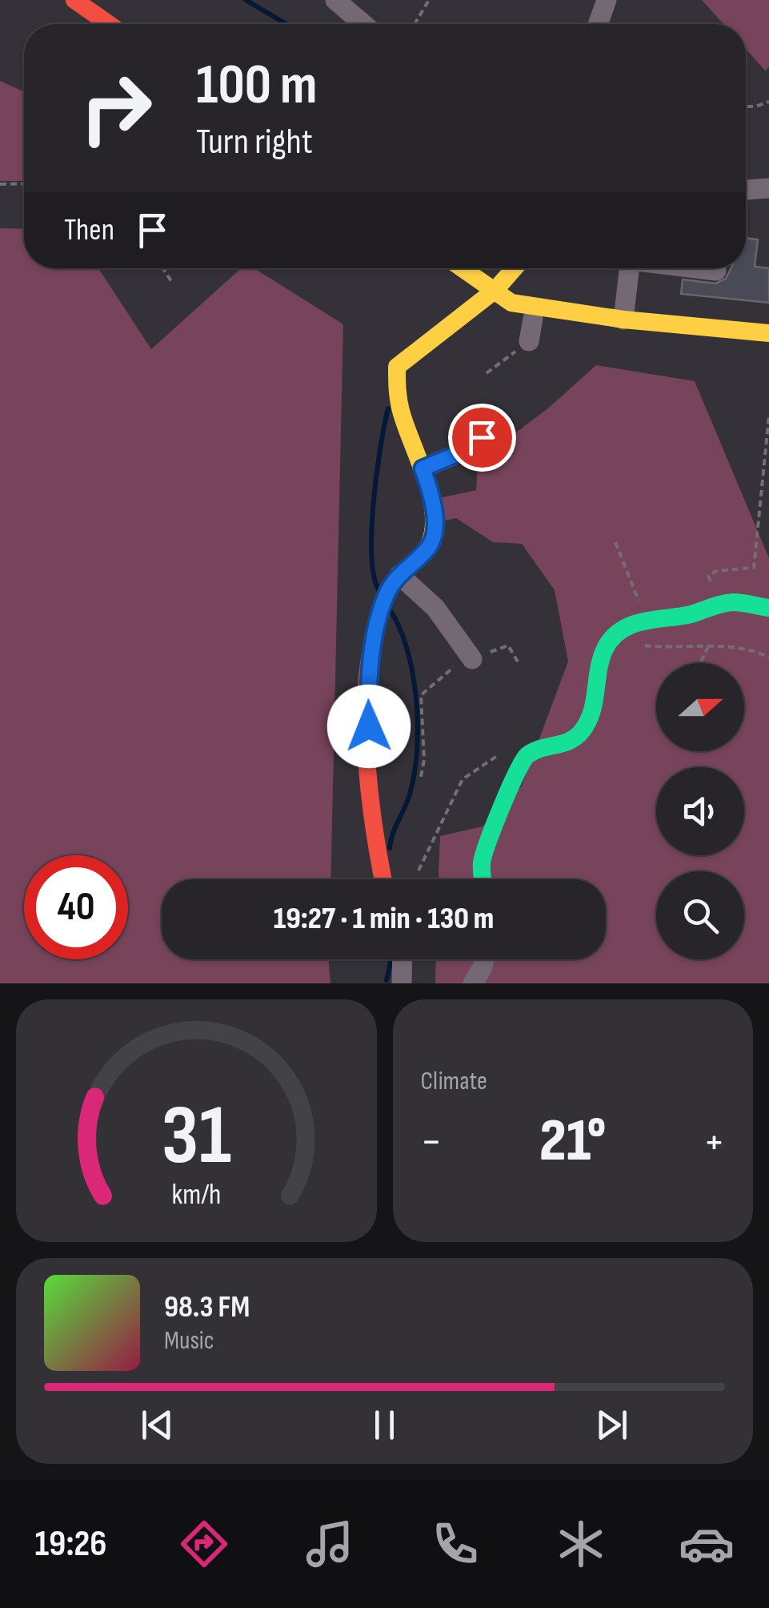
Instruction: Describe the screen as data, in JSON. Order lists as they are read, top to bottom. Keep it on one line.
{"north":"right","page":{"turn":["100 m","Turn right"],"then":"Then","limit":"40","trip":"19:27 · 1 min · 130 m","tile":"Climate","heat":["−","21°","+"],"song":["98.3 FM","Music"],"tabs":"19:26","gauge":["31","km/h"]}}
